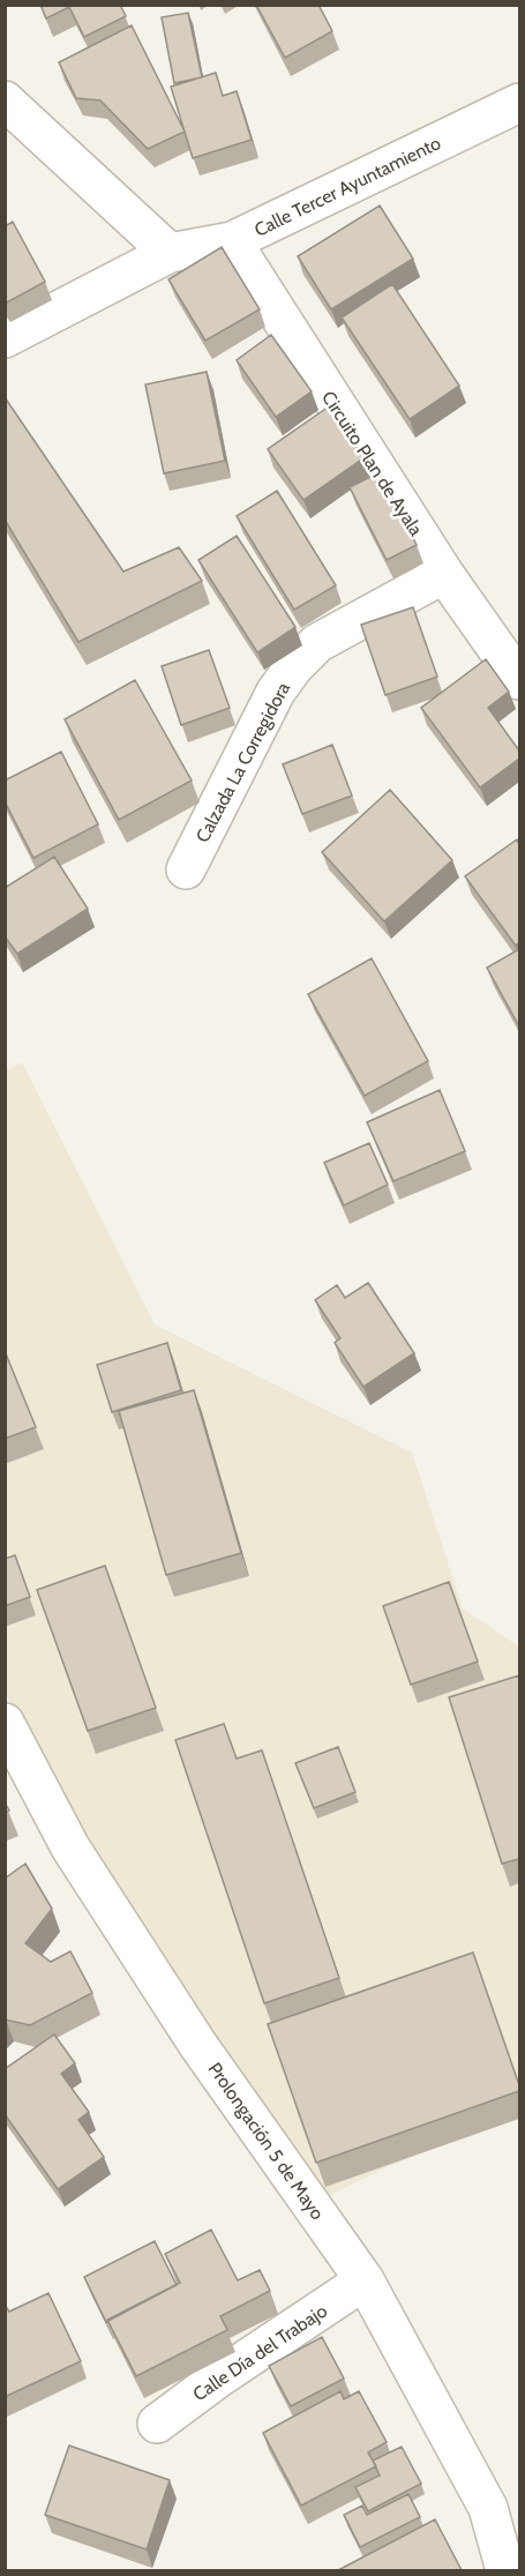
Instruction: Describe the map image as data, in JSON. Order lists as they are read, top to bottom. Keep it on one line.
{"streets":{"street":["Calle Tercer Ayuntamiento","Circuito Plan de Ayala","Calzada La Corregidora","Prolongación 5 de Mayo","Calle Día del Trabajo"]},"crossings":[["Calle Tercer Ayuntamiento","Circuito Plan de Ayala"],["Circuito Plan de Ayala","Calzada La Corregidora"],["Prolongación 5 de Mayo","Calle Día del Trabajo"]]}
